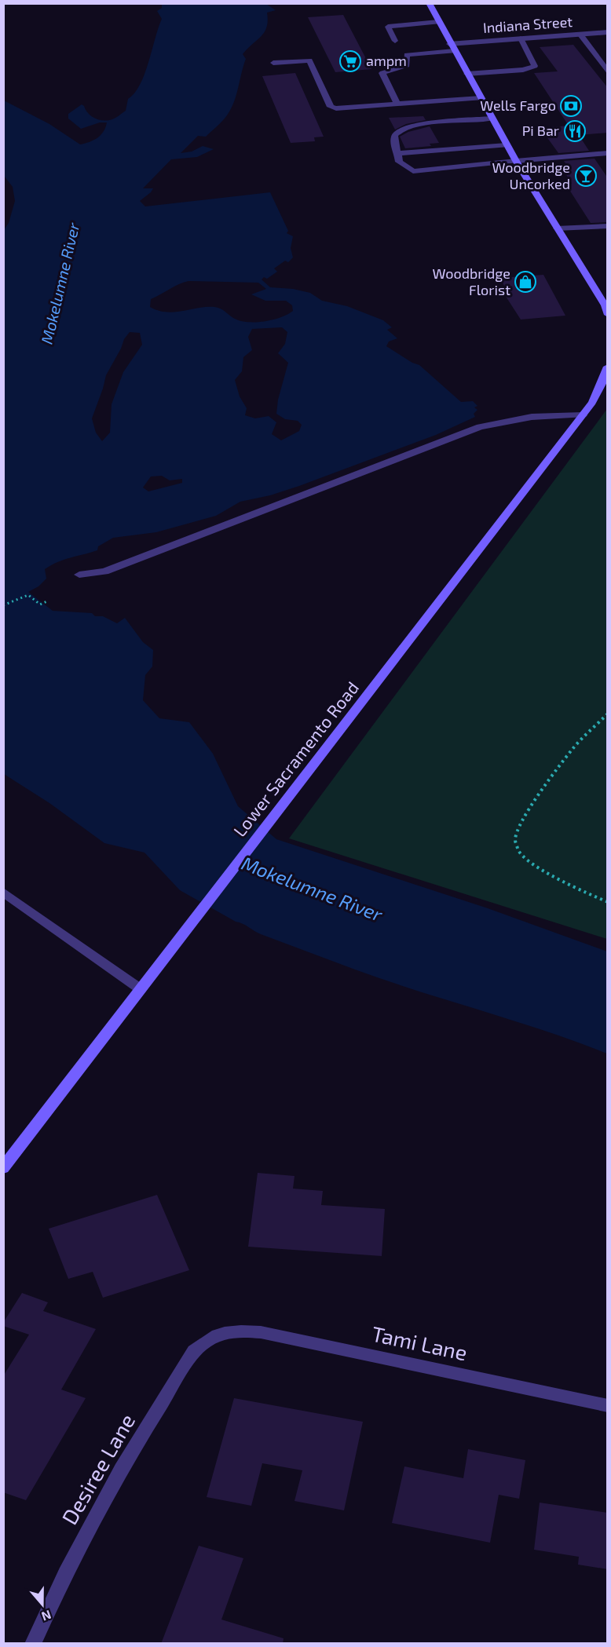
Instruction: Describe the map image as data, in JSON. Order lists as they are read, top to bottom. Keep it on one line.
{"streets":{"main road":["Lower Sacramento Road"],"street":["Indiana Street","Tami Lane","Desiree Lane"]},"crossings":[["Tami Lane","Desiree Lane"]],"water":["Mokelumne River"],"places":{"supermarket":["ampm"],"bank":["Wells Fargo"],"restaurant":["Pi Bar"],"bar":["Woodbridge Uncorked"],"shop":["Woodbridge Florist"]},"north":"bottom"}
